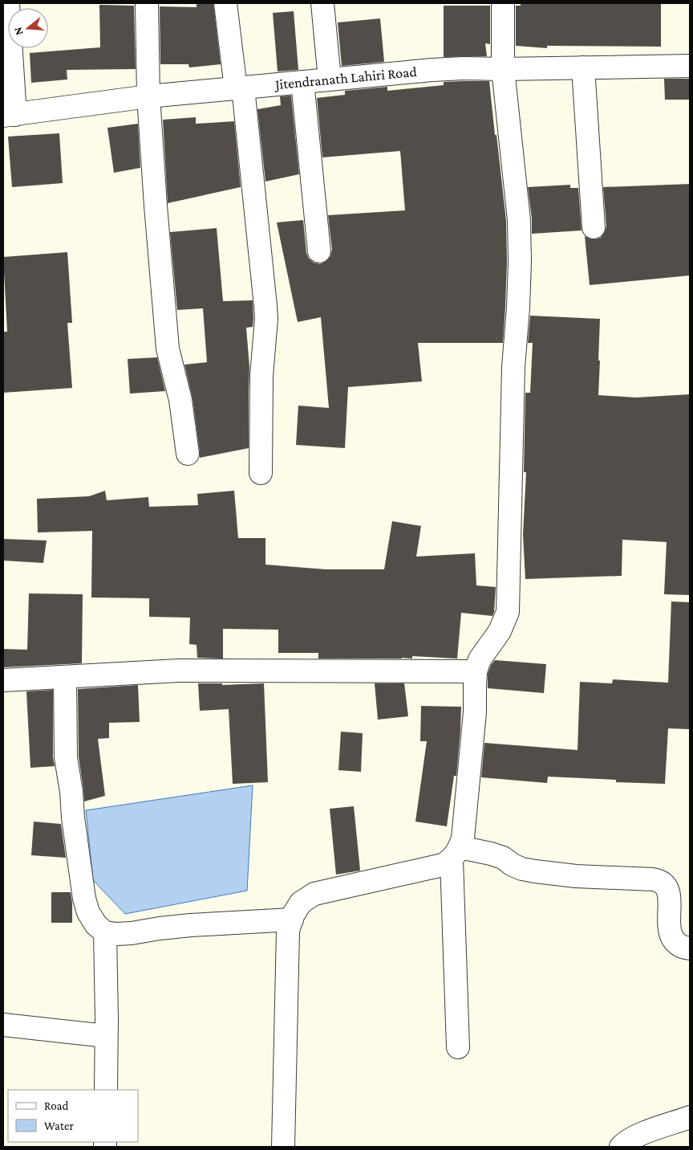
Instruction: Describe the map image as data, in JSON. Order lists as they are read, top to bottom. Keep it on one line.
{"streets":{"street":["Jitendranath Lahiri Road"]},"legend":["Road","Water"],"north":"left"}
